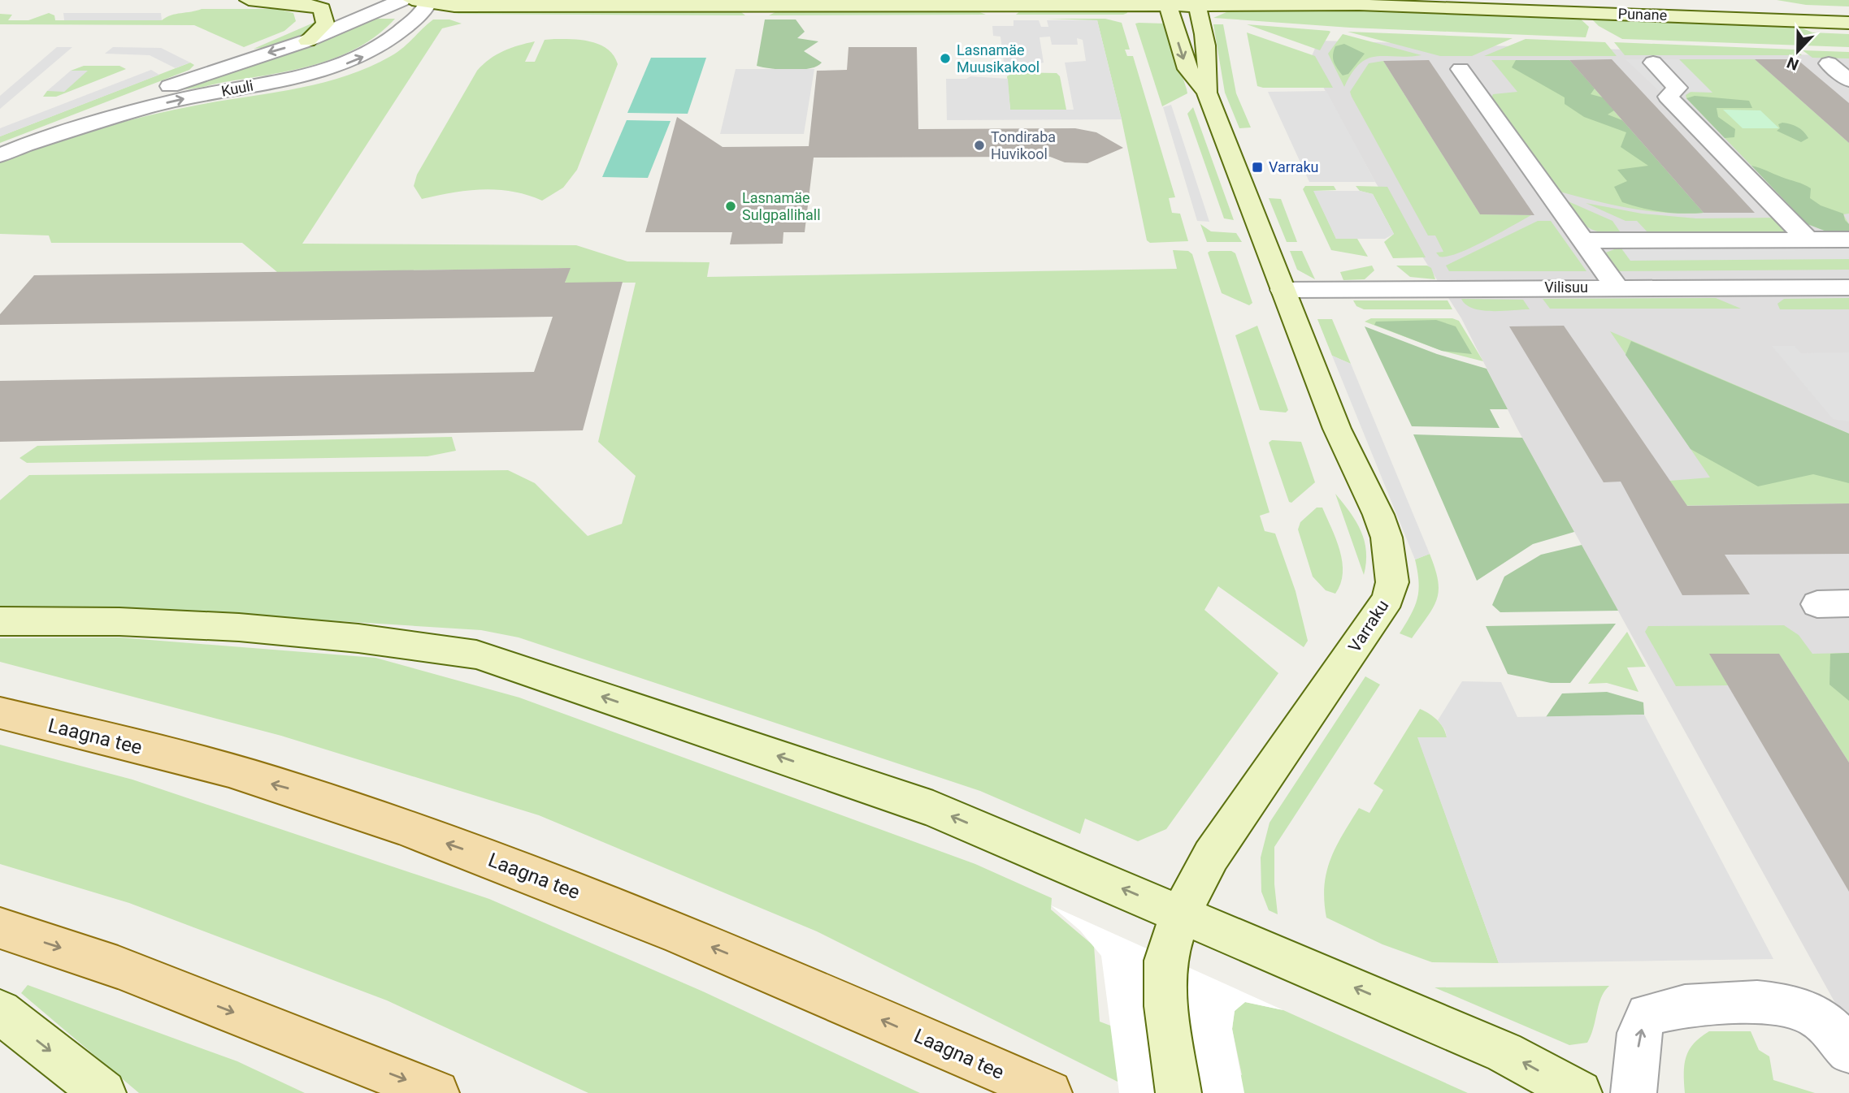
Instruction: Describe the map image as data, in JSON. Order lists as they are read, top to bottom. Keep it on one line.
{"streets":{"main road":["Laagna tee"],"street":["Punane","Kuuli","Vilisuu","Varraku"]},"crossings":[["Punane","Kuuli"],["Punane","Varraku"],["Vilisuu","Varraku"]],"places":{"other":["Lasnamäe Muusikakool","Tondiraba Huvikool","Lasnamäe Sulgpallihall"],"transit":["Varraku"]},"north":"bottom"}
